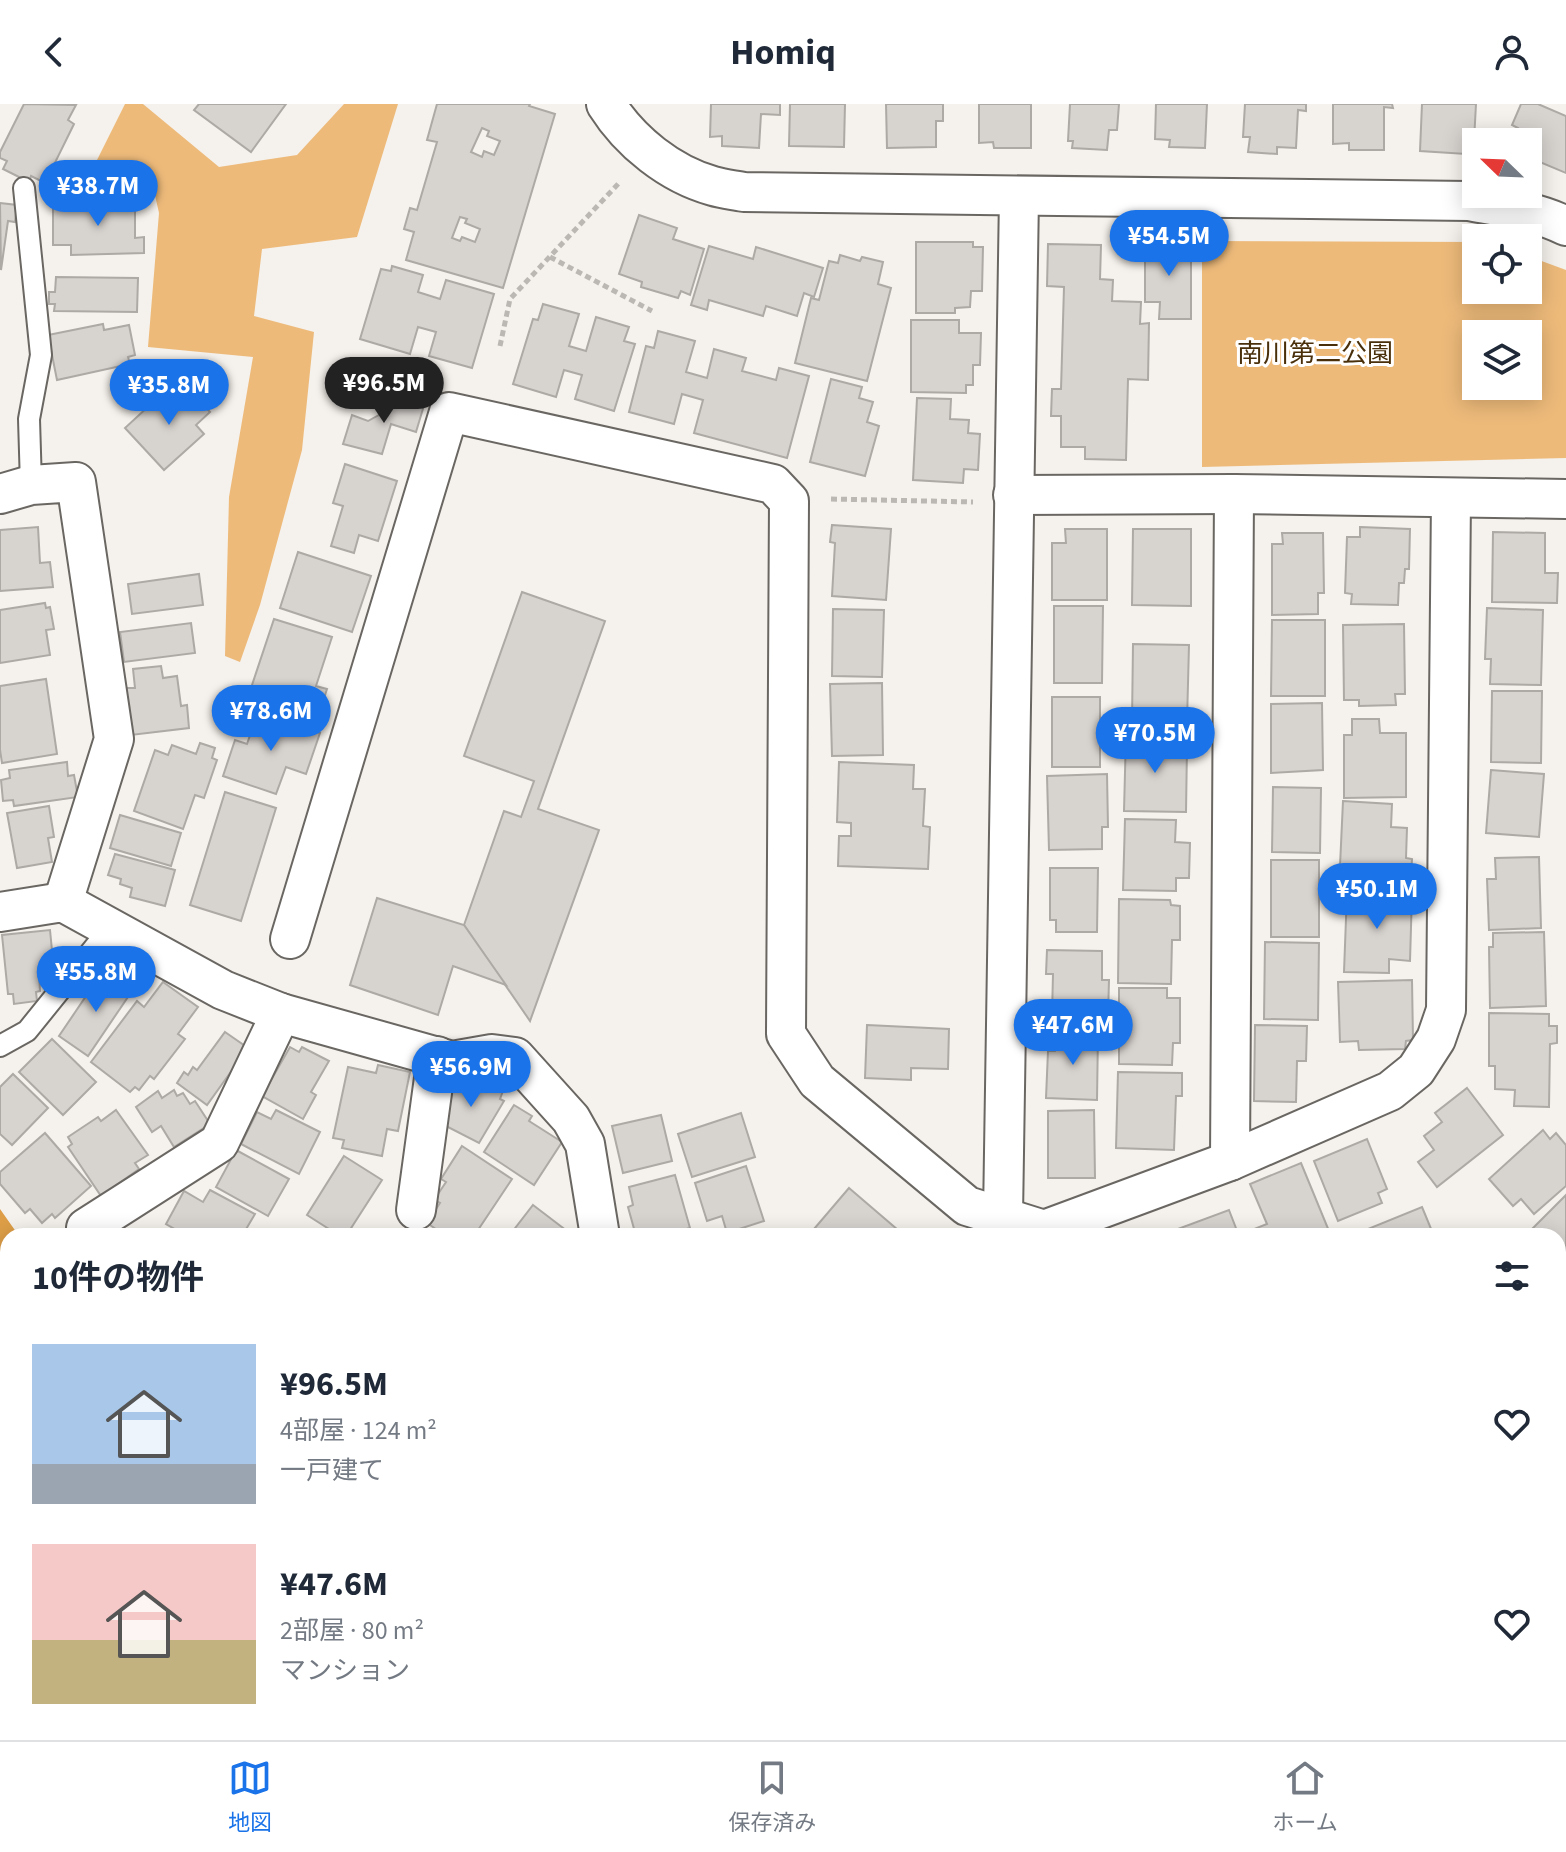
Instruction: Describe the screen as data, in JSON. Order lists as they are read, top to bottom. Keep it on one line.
{"parks":["南川第二公園"],"north":"top left","page":{"header":"Homiq","price":["¥38.7M","¥54.5M","¥96.5M","¥35.8M","¥78.6M","¥70.5M","¥50.1M","¥55.8M","¥47.6M","¥56.9M"],"heading":"10件の物件","list":[{"name":"¥96.5M","note":"4部屋 · 124 m² · 一戸建て"},{"name":"¥47.6M","note":"2部屋 · 80 m² · マンション"}],"tabs":["地図","保存済み","ホーム"]}}
